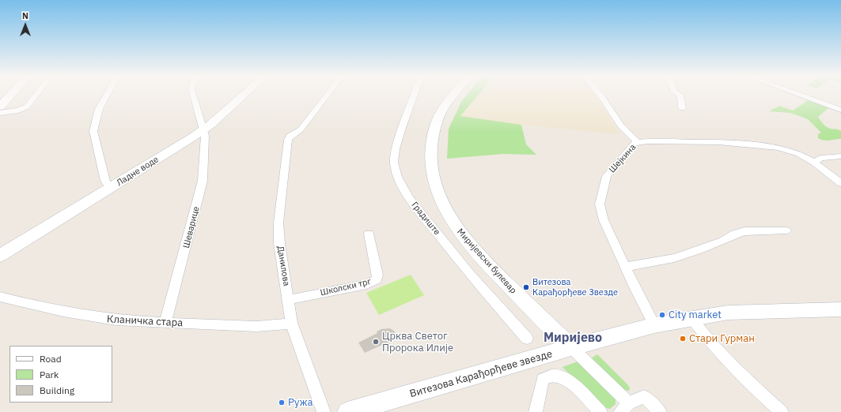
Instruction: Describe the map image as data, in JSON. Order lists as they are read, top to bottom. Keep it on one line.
{"streets":{"main road":["Ладне воде","Миријевски булевар","Витезова Карађорђеве звезде"],"street":["Шејкина","Градиште","Шеварице","Данилова","Школски трг","Кланичка стара"]},"crossings":[["Шејкина","Витезова Карађорђеве звезде"],["Ладне воде","Шеварице"],["Шеварице","Кланичка стара"],["Миријевски булевар","Витезова Карађорђеве звезде"],["Данилова","Школски трг"],["Данилова","Кланичка стара"]],"districts":["Миријево"],"places":["Витезова Карађорђеве Звезде","City market","Стари Гурман","Црква Светог Пророка Илије","Ружа"],"legend":["Road","Park","Building"],"north":"top"}
